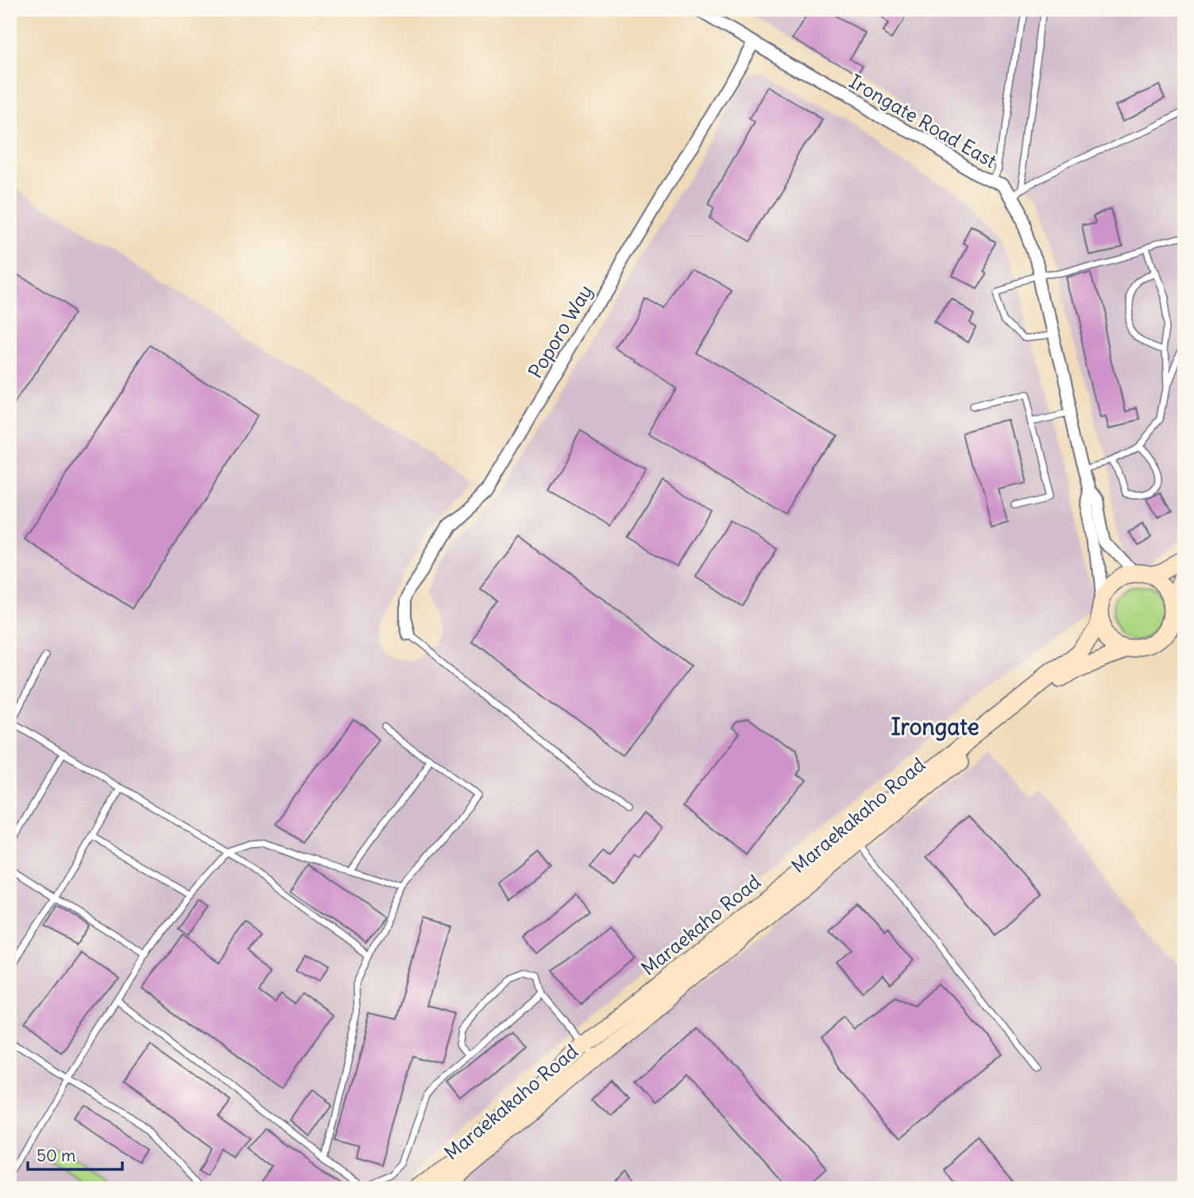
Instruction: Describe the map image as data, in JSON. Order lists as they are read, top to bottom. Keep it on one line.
{"streets":{"main road":["Maraekakaho Road","Maraekaho Road"],"street":["Irongate Road East","Poporo Way"]},"crossings":[["Irongate Road East","Poporo Way"],["Maraekakaho Road","Maraekaho Road"]],"districts":["Irongate"],"scale_bar":"50 m"}
